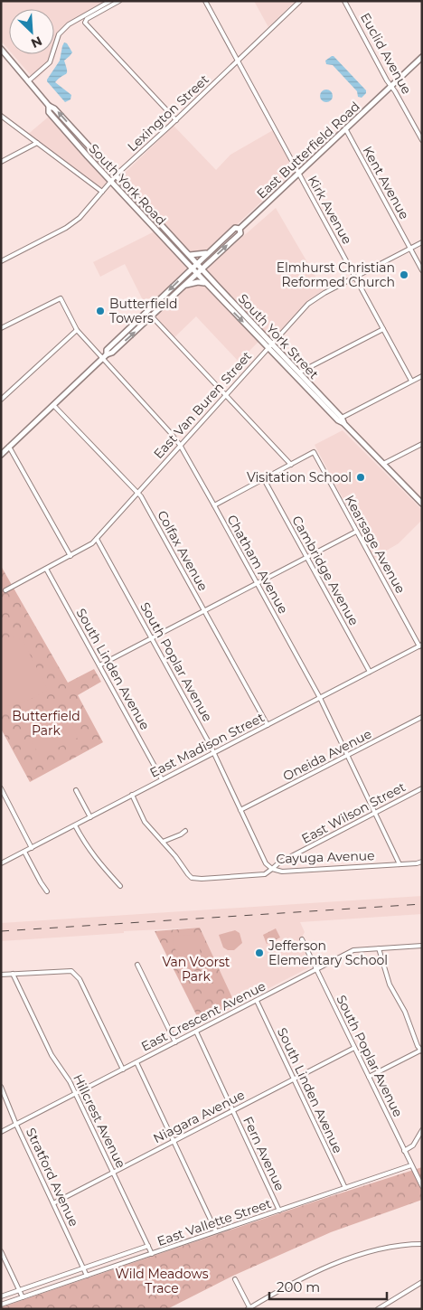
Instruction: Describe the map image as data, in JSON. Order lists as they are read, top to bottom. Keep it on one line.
{"streets":{"main road":["East Butterfield Road","South York Road","South York Street"],"street":["Euclid Avenue","Lexington Street","Kent Avenue","Kirk Avenue","East Van Buren Street","Kearsage Avenue","Colfax Avenue","Chatham Avenue","Cambridge Avenue","South Poplar Avenue","South Linden Avenue","East Madison Street","Oneida Avenue","East Wilson Street","Cayuga Avenue","East Crescent Avenue","Niagara Avenue","Hillcrest Avenue","Fern Avenue","Stratford Avenue","East Vallette Street"]},"crossings":[["Euclid Avenue","East Butterfield Road"],["Lexington Street","South York Road"],["Lexington Street","Kirk Avenue"],["East Butterfield Road","Kent Avenue"],["East Butterfield Road","South York Road"],["East Butterfield Road","Kirk Avenue"],["East Butterfield Road","South York Street"],["East Butterfield Road","Colfax Avenue"],["East Butterfield Road","Chatham Avenue"],["Kent Avenue","East Van Buren Street"],["South York Road","South York Street"],["Kirk Avenue","East Van Buren Street"],["South York Street","East Van Buren Street"],["East Van Buren Street","Colfax Avenue"],["East Van Buren Street","Chatham Avenue"],["East Van Buren Street","South Poplar Avenue"],["East Van Buren Street","South Linden Avenue"],["Kearsage Avenue","East Madison Street"],["Colfax Avenue","East Madison Street"],["Chatham Avenue","East Madison Street"],["Chatham Avenue","Oneida Avenue"],["Chatham Avenue","East Wilson Street"],["Chatham Avenue","Cayuga Avenue"],["Cambridge Avenue","East Madison Street"],["South Poplar Avenue","East Madison Street"],["South Poplar Avenue","Oneida Avenue"],["South Poplar Avenue","East Wilson Street"],["South Poplar Avenue","Cayuga Avenue"],["South Poplar Avenue","East Crescent Avenue"],["South Poplar Avenue","Niagara Avenue"],["South Poplar Avenue","East Vallette Street"],["South Linden Avenue","East Madison Street"],["South Linden Avenue","East Crescent Avenue"],["South Linden Avenue","Niagara Avenue"],["South Linden Avenue","East Vallette Street"],["East Madison Street","Cayuga Avenue"],["East Wilson Street","Cayuga Avenue"],["East Crescent Avenue","Hillcrest Avenue"],["East Crescent Avenue","Fern Avenue"],["East Crescent Avenue","Stratford Avenue"],["Niagara Avenue","Hillcrest Avenue"],["Niagara Avenue","Fern Avenue"],["Niagara Avenue","Stratford Avenue"],["Hillcrest Avenue","East Vallette Street"],["Fern Avenue","East Vallette Street"],["Stratford Avenue","East Vallette Street"]],"parks":["Butterfield Park","Van Voorst Park","Wild Meadows Trace"],"places":["Elmhurst Christian Reformed Church","Butterfield Towers","Visitation School","Jefferson Elementary School"],"scale_bar":"200 m","north":"bottom right"}
